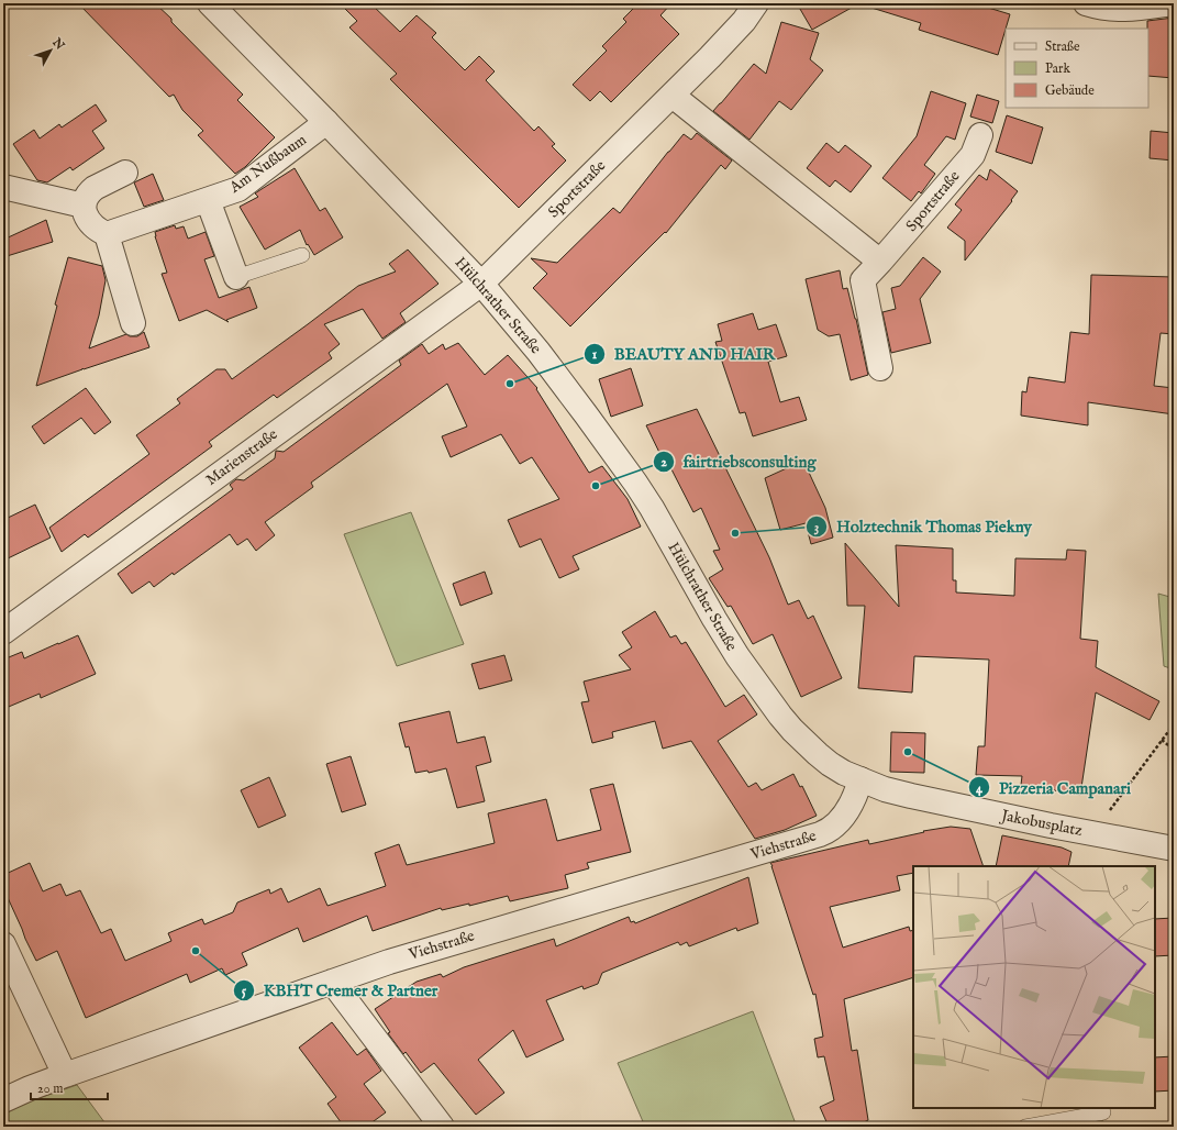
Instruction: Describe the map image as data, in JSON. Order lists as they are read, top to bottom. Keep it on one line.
{"streets":{"street":["Am Nußbaum","Sportstraße","Hülchrather Straße","Marienstraße","Jakobusplatz","Viehstraße"]},"crossings":[["Am Nußbaum","Hülchrather Straße"],["Sportstraße","Hülchrather Straße"],["Sportstraße","Marienstraße"],["Hülchrather Straße","Marienstraße"],["Hülchrather Straße","Jakobusplatz"],["Hülchrather Straße","Viehstraße"],["Jakobusplatz","Viehstraße"]],"places":["BEAUTY AND HAIR","fairtriebsconsulting","Holztechnik Thomas Piekny","Pizzeria Campanari","KBHT Cremer & Partner"],"legend":["Straße","Park","Gebäude"],"scale_bar":"20 m","north":"top right"}
